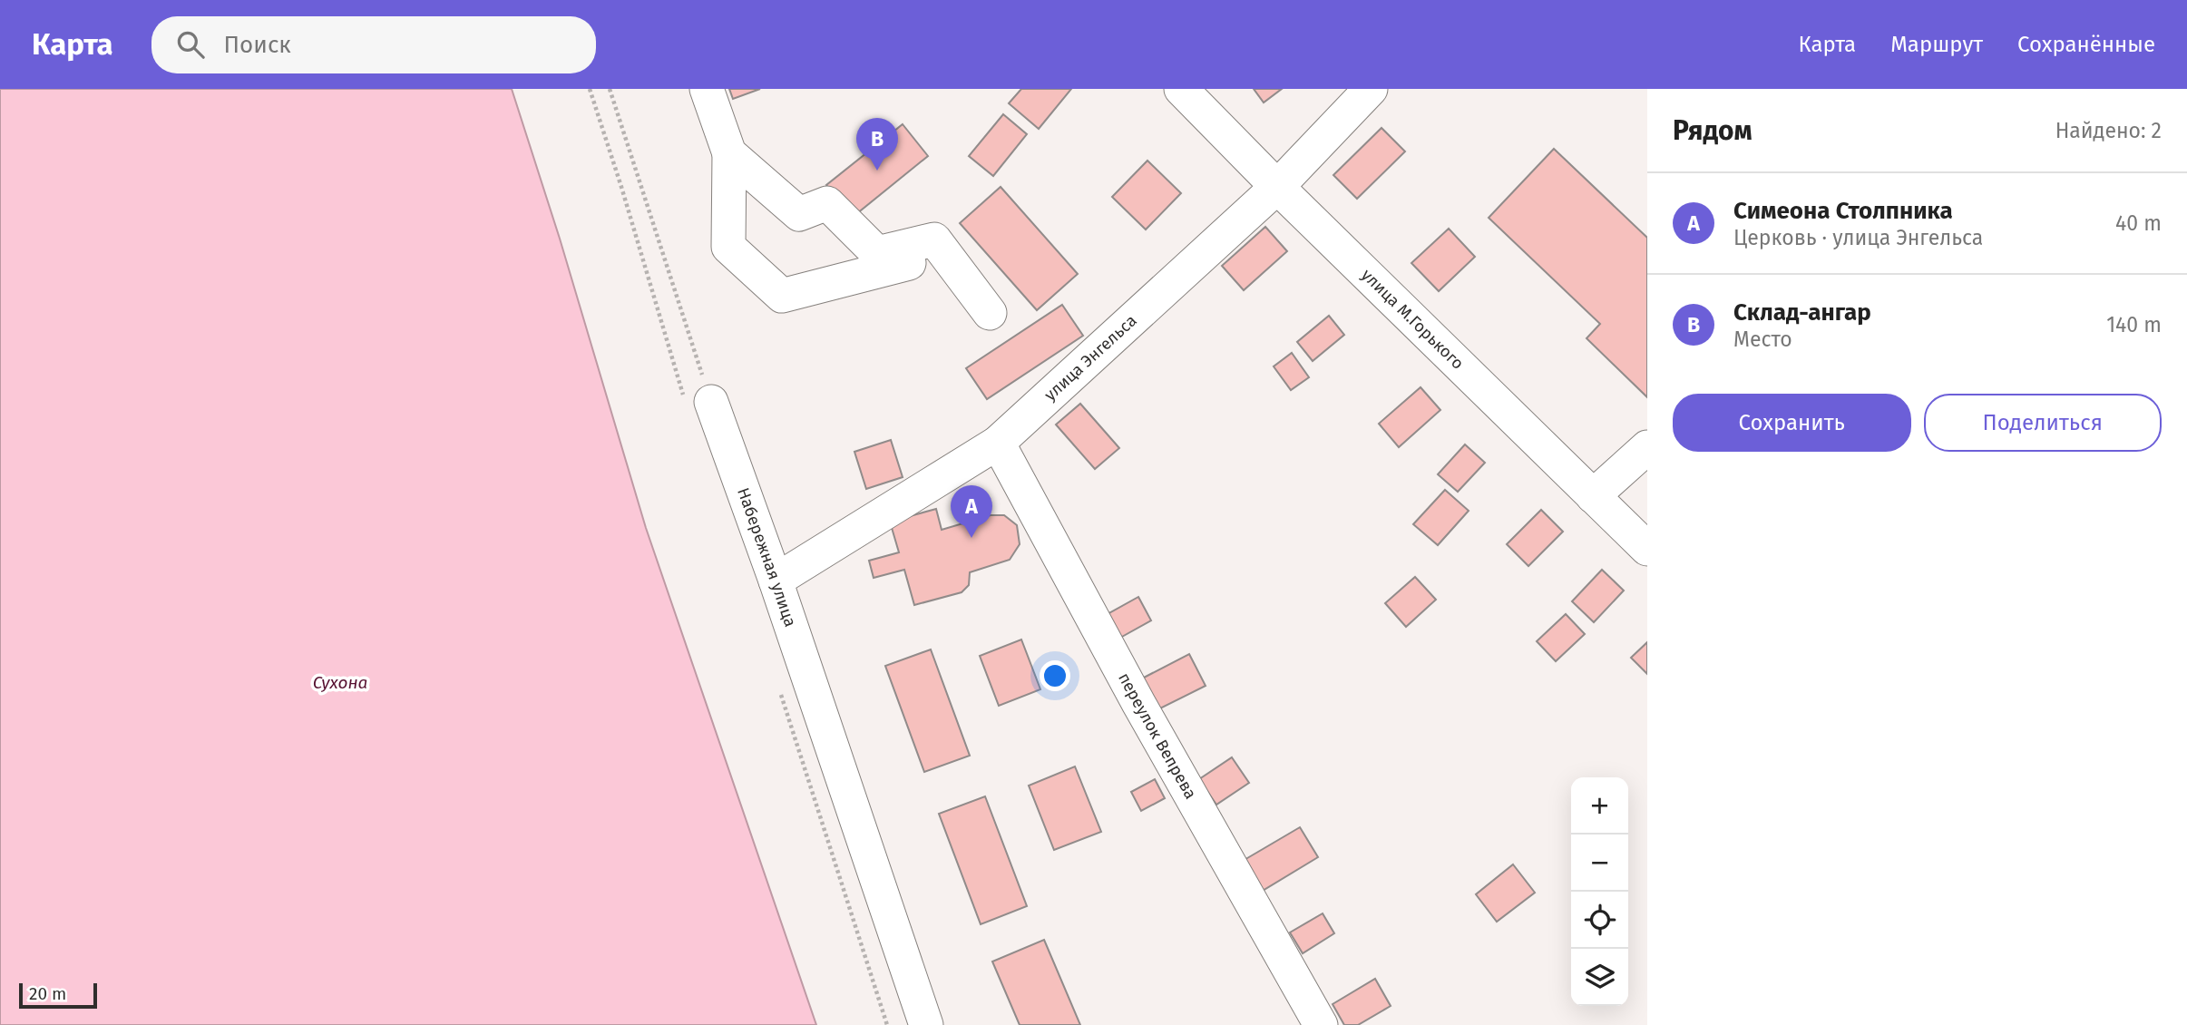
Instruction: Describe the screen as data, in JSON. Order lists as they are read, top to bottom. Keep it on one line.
{"streets":{"street":["улица М.Горького","улица Энгельса","Набережная улица","переулок Вепрева"]},"crossings":[["улица М.Горького","улица Энгельса"],["улица Энгельса","Набережная улица"],["улица Энгельса","переулок Вепрева"]],"water":["Сухона"],"scale_bar":"20 m","page":{"header":"Карта","search":"Поиск","nav":["Карта","Маршрут","Сохранённые"],"heading":["Рядом","Найдено: 2"],"pins":["B","A"],"list":[{"mark":"A","name":"Симеона Столпника","note":"Церковь · улица Энгельса","value":"40 m"},{"mark":"B","name":"Склад-ангар","note":"Место","value":"140 m"}],"buttons":["Сохранить","Поделиться"],"map_buttons":["+","−"],"scale":"20 m"}}
